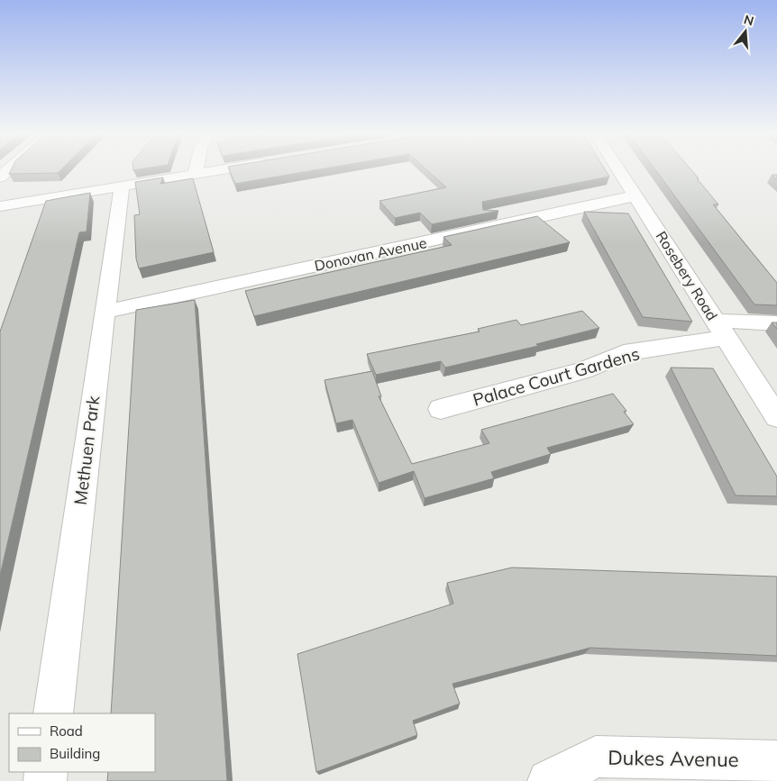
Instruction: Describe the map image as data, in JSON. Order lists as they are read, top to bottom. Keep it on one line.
{"streets":{"street":["Donovan Avenue","Rosebery Road","Palace Court Gardens","Methuen Park","Dukes Avenue"]},"crossings":[["Donovan Avenue","Rosebery Road"],["Donovan Avenue","Methuen Park"],["Rosebery Road","Palace Court Gardens"]],"legend":["Road","Building"],"north":"top"}
